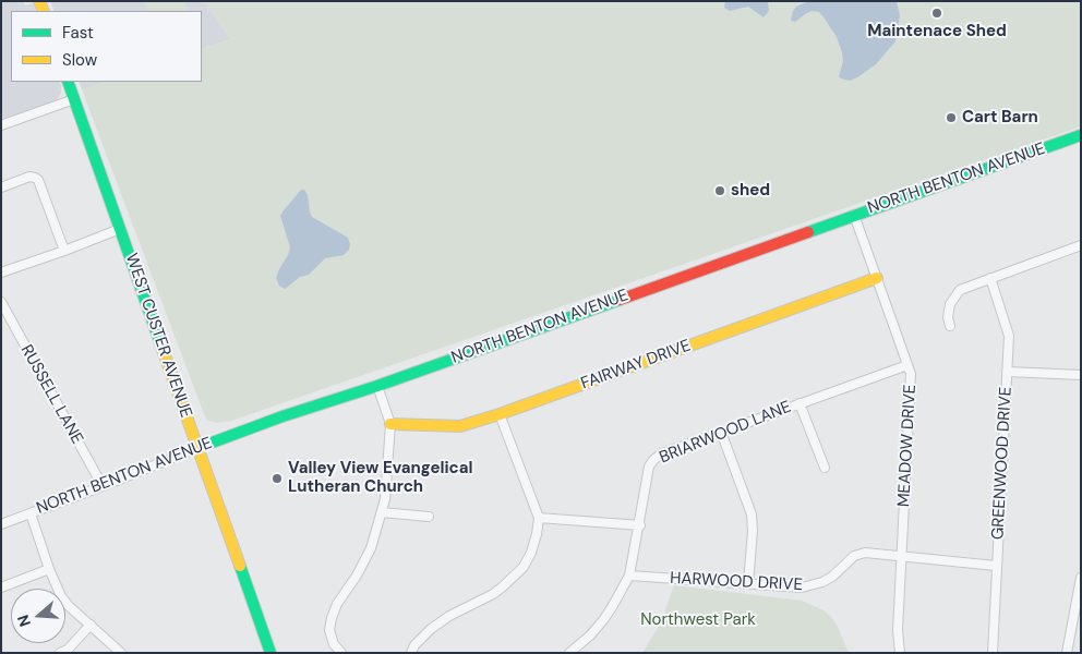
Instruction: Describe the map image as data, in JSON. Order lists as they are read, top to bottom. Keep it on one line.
{"streets":{"main road":["NORTH BENTON AVENUE","WEST CUSTER AVENUE","FAIRWAY DRIVE"],"street":["RUSSELL LANE","BRIARWOOD LANE","MEADOW DRIVE","GREENWOOD DRIVE","HARWOOD DRIVE"]},"crossings":[["NORTH BENTON AVENUE","WEST CUSTER AVENUE"],["NORTH BENTON AVENUE","RUSSELL LANE"],["NORTH BENTON AVENUE","MEADOW DRIVE"],["FAIRWAY DRIVE","MEADOW DRIVE"],["BRIARWOOD LANE","MEADOW DRIVE"],["BRIARWOOD LANE","HARWOOD DRIVE"],["MEADOW DRIVE","HARWOOD DRIVE"],["GREENWOOD DRIVE","HARWOOD DRIVE"]],"parks":["Northwest Park"],"places":["Maintenace Shed","Cart Barn","shed","Valley View Evangelical Lutheran Church"],"legend":["Fast","Slow"],"north":"left"}
